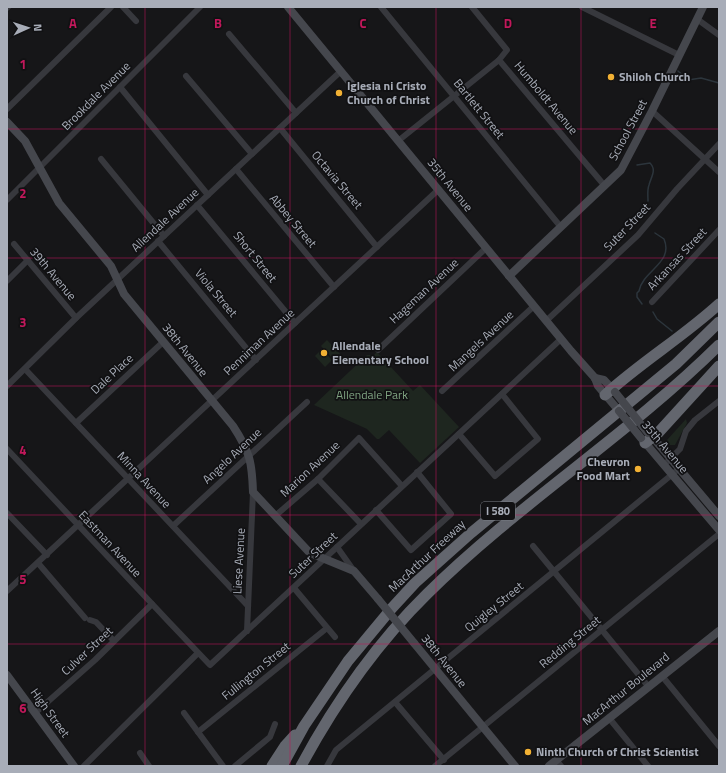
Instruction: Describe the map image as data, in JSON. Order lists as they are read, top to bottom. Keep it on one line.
{"streets":{"highway":["I 580","MacArthur Freeway"],"street":["Brookdale Avenue","Humboldt Avenue","Bartlett Street","School Street","Octavia Street","35th Avenue","Allendale Avenue","Abbey Street","Suter Street","Short Street","Arkansas Street","39th Avenue","Hageman Avenue","Viola Street","Mangels Avenue","Penniman Avenue","38th Avenue","Dale Place","Angelo Avenue","Marion Avenue","Minna Avenue","Eastman Avenue","Liese Avenue","Quigley Street","Redding Street","Culver Street","Fullington Street","MacArthur Boulevard","High Street"]},"crossings":[["Brookdale Avenue","38th Avenue"],["Humboldt Avenue","School Street"],["Bartlett Street","School Street"],["School Street","35th Avenue"],["Octavia Street","Allendale Avenue"],["Octavia Street","Penniman Avenue"],["35th Avenue","Allendale Avenue"],["35th Avenue","Suter Street"],["35th Avenue","Hageman Avenue"],["35th Avenue","Mangels Avenue"],["35th Avenue","Penniman Avenue"],["35th Avenue","Quigley Street"],["Allendale Avenue","Abbey Street"],["Allendale Avenue","Short Street"],["Allendale Avenue","39th Avenue"],["Allendale Avenue","Viola Street"],["Allendale Avenue","38th Avenue"],["Allendale Avenue","Minna Avenue"],["Abbey Street","Penniman Avenue"],["Suter Street","38th Avenue"],["Suter Street","Marion Avenue"],["Suter Street","Eastman Avenue"],["Suter Street","Liese Avenue"],["Short Street","Penniman Avenue"],["Viola Street","Penniman Avenue"],["Penniman Avenue","38th Avenue"],["Penniman Avenue","Minna Avenue"],["Penniman Avenue","Eastman Avenue"],["38th Avenue","Dale Place"],["38th Avenue","Angelo Avenue"],["38th Avenue","Marion Avenue"],["38th Avenue","Liese Avenue"],["38th Avenue","Quigley Street"],["38th Avenue","Redding Street"],["Dale Place","Minna Avenue"],["Angelo Avenue","Minna Avenue"],["Minna Avenue","Liese Avenue"],["Eastman Avenue","Culver Street"],["Culver Street","High Street"]],"parks":["Allendale Park"],"places":["Shiloh Church","Iglesia ni Cristo Church of Christ","Allendale Elementary School","Chevron Food Mart","Ninth Church of Christ Scientist"],"north":"right","grid":{"columns":["A","B","C","D","E"],"rows":["1","2","3","4","5","6"]}}
